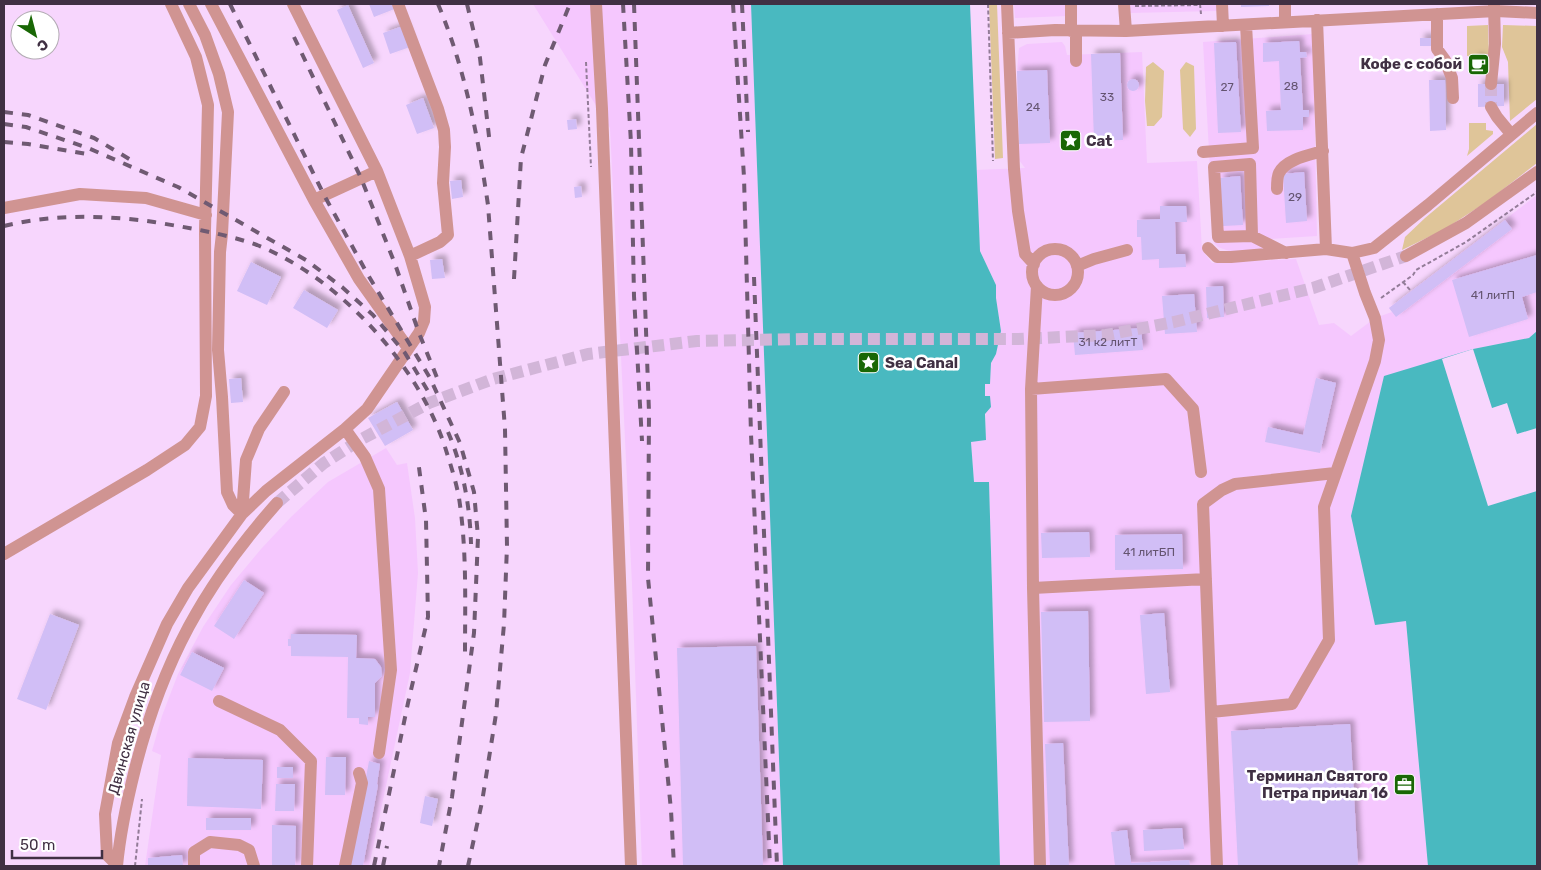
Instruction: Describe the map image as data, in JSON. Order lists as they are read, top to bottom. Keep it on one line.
{"streets":{"street":["Двинская улица"]},"places":{"cafe":["Кофе с собой"],"place":["Cat","Sea Canal"],"office":["Терминал Святого Петра причал 16"]},"house_numbers":["28","27","33","24","29","41 литП","31 к2 литТ","41 литБП"],"scale_bar":"50 m","north":"bottom right"}
